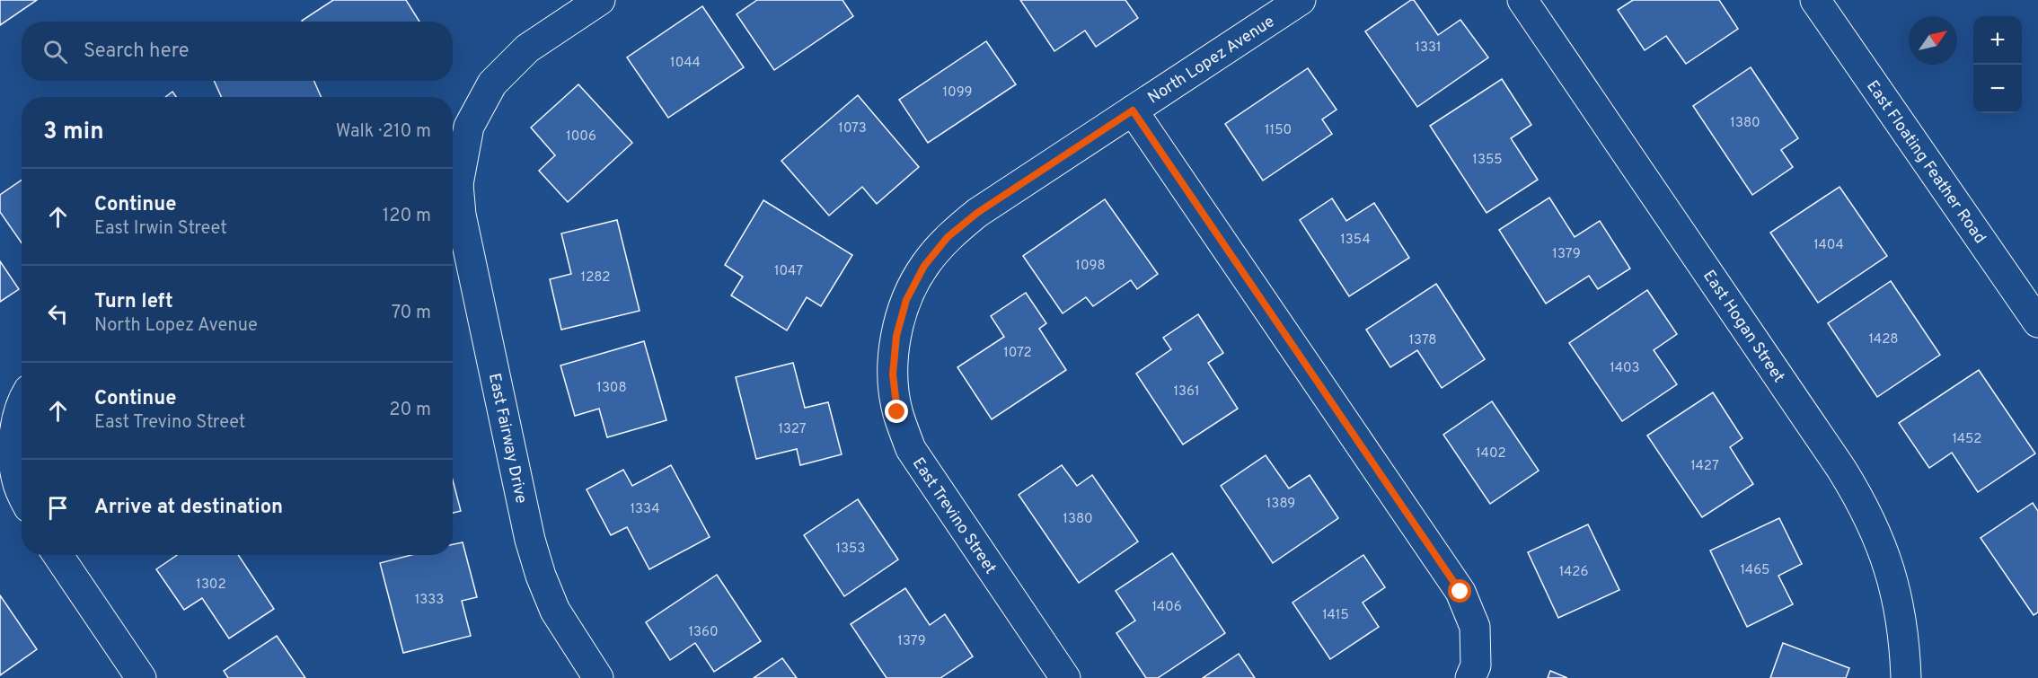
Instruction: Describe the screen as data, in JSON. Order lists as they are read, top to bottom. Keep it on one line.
{"streets":{"street":["North Lopez Avenue","East Floating Feather Road","East Hogan Street","East Fairway Drive","East Trevino Street"]},"crossings":[["North Lopez Avenue","East Trevino Street"]],"house_numbers":["1331","1044","1099","1380","1073","1150","1006","1355","1354","1404","1379","1098","1047","1282","1428","1378","1072","1403","1308","1361","1327","1452","1402","1427","1389","1334","1380","1353","1465","1426","1302","1333","1406","1415","1360","1379"],"north":"top right","page":{"map_buttons":["+","−"],"search":"Search here","heading":["3 min","Walk · 210 m"],"list":[["Continue","East Irwin Street","120 m"],["Turn left","North Lopez Avenue","70 m"],["Continue","East Trevino Street","20 m"],"Arrive at destination"]}}
